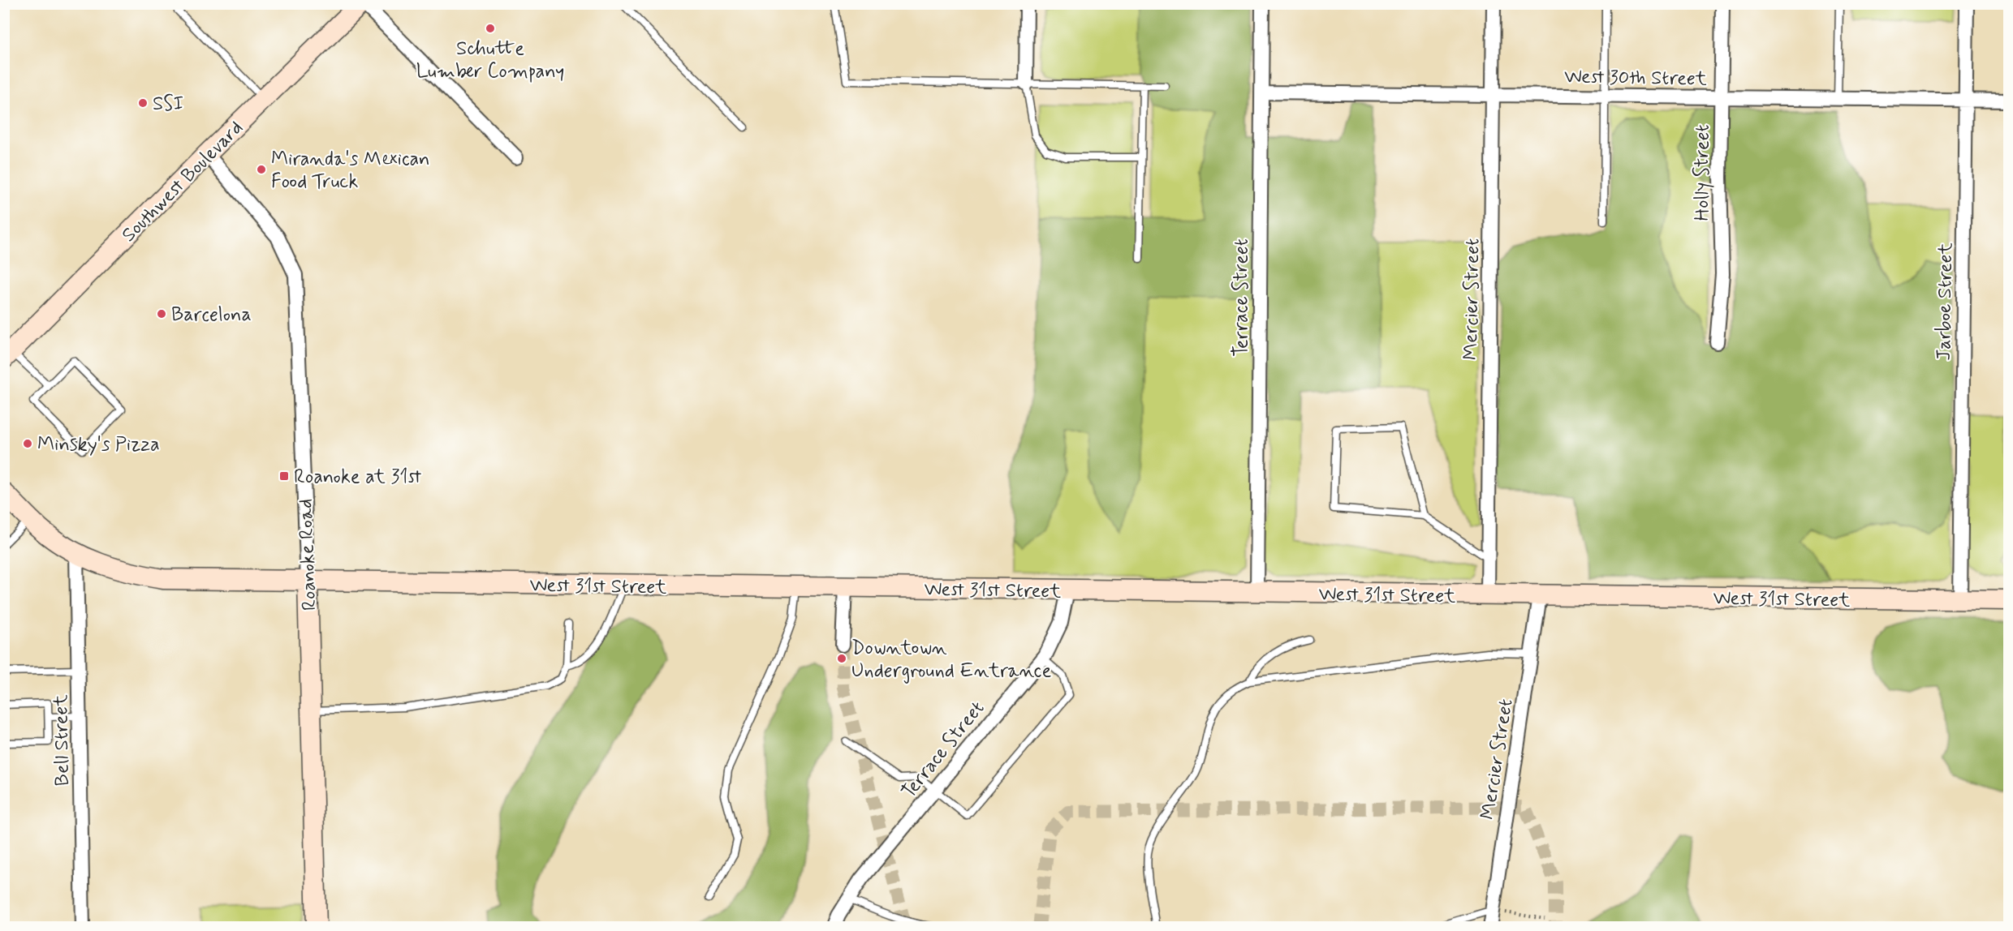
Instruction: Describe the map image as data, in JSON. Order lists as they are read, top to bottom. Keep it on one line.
{"streets":{"main road":["Southwest Boulevard","Roanoke Road","West 31st Street"],"street":["West 30th Street","Holly Street","Terrace Street","Mercier Street","Jarboe Street","Bell Street"]},"crossings":[["West 30th Street","Holly Street"],["West 30th Street","Terrace Street"],["West 30th Street","Mercier Street"],["West 30th Street","Jarboe Street"],["Southwest Boulevard","Roanoke Road"],["Terrace Street","West 31st Street"],["Mercier Street","West 31st Street"],["Jarboe Street","West 31st Street"],["Roanoke Road","West 31st Street"],["West 31st Street","Bell Street"]],"places":{"other":["Schutte Lumber Company","SSI","Miranda's Mexican Food Truck","Barcelona","Minsky's Pizza","Downtown Underground Entrance"],"transit":["Roanoke at 31st"]}}
